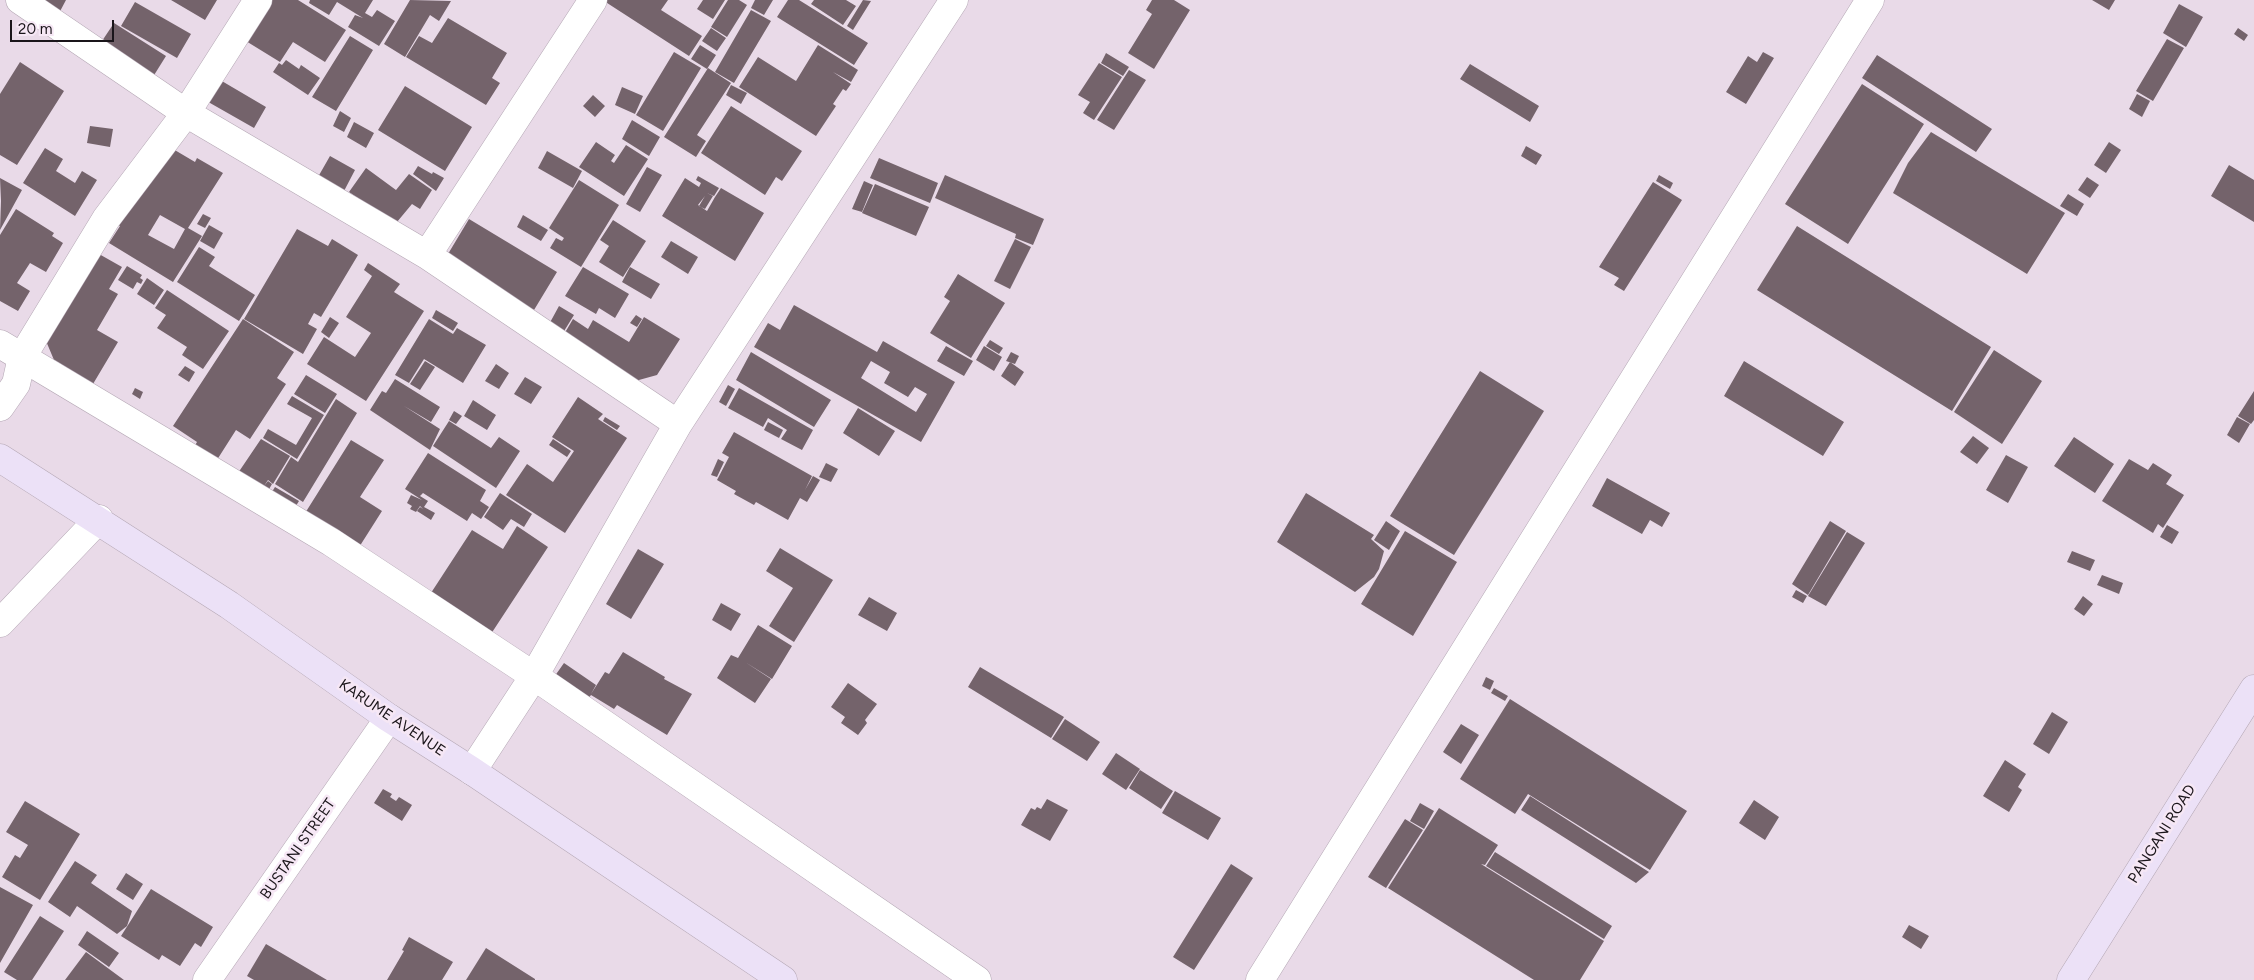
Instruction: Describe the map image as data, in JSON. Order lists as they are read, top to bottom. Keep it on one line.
{"streets":{"main road":["KARUME AVENUE","PANGANI ROAD"],"street":["BUSTANI STREET"]},"crossings":[["KARUME AVENUE","BUSTANI STREET"]],"scale_bar":"20 m"}
